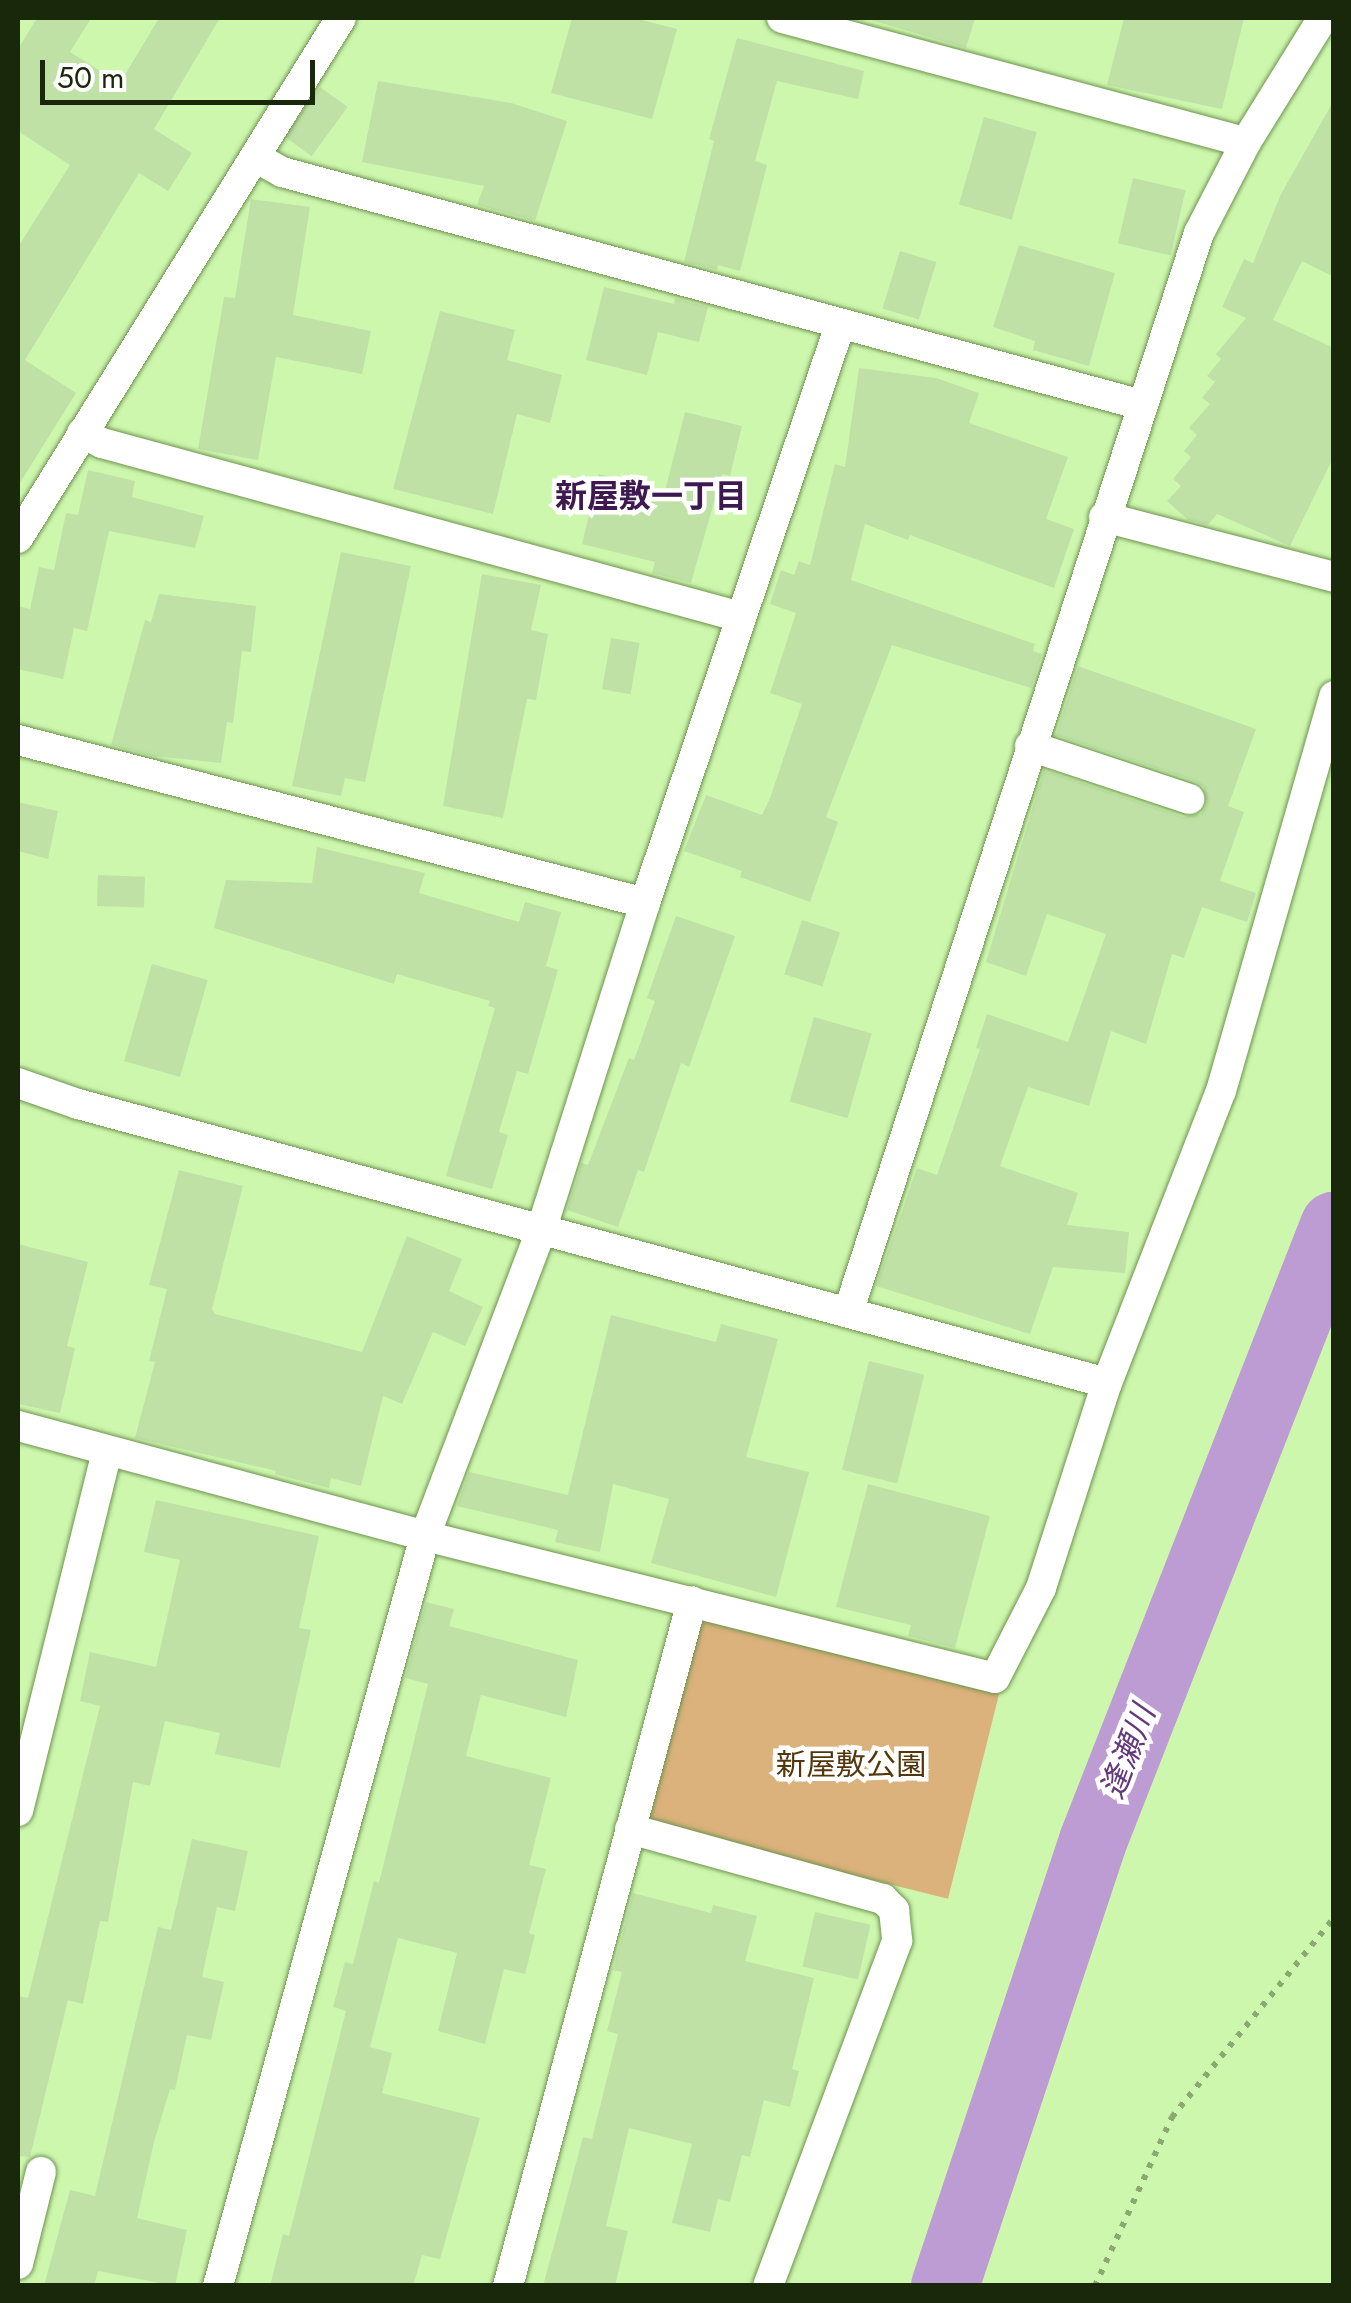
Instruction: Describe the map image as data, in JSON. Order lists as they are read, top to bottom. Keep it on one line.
{"districts":["新屋敷一丁目"],"water":["逢瀬川"],"parks":["新屋敷公園"],"scale_bar":"50 m"}
